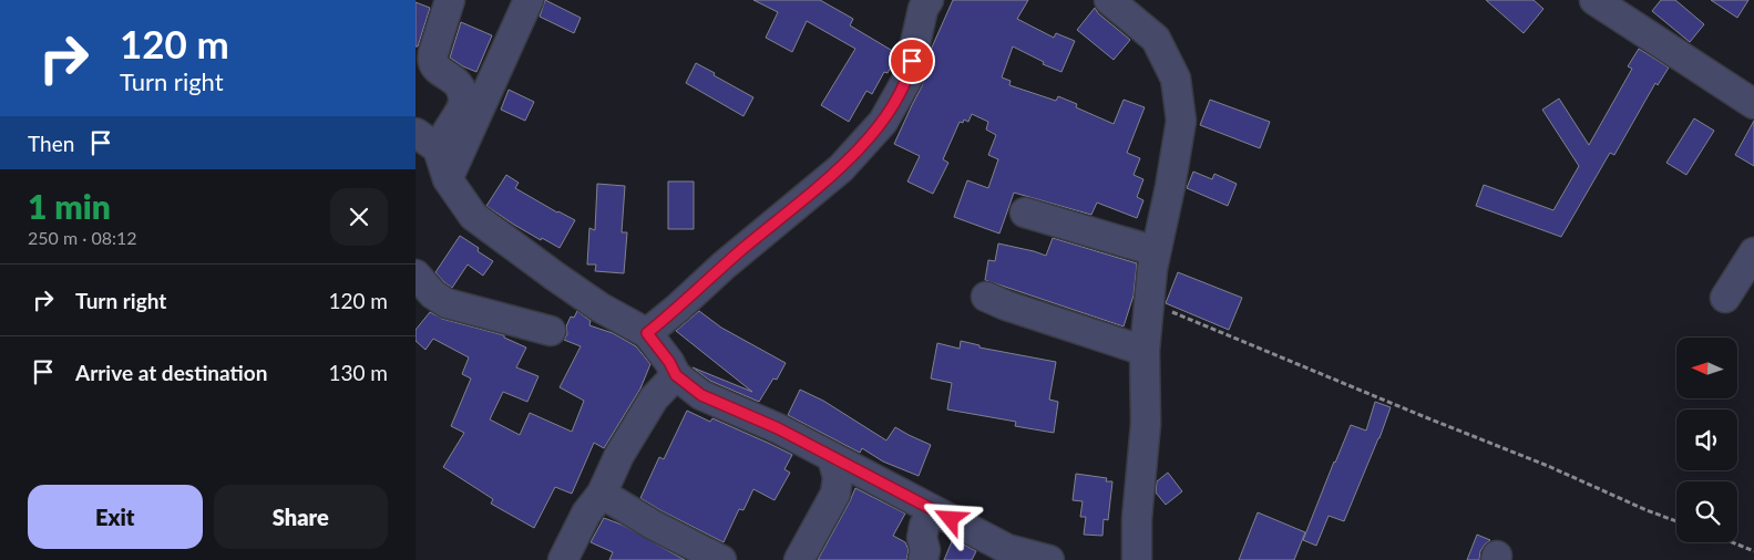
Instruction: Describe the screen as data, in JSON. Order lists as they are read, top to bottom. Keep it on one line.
{"north":"left","page":{"turn":["120 m","Turn right"],"then":"Then","heading":["1 min","250 m · 08:12"],"list":[{"name":"Turn right","value":"120 m"},{"name":"Arrive at destination","value":"130 m"}],"buttons":["Exit","Share"]}}
